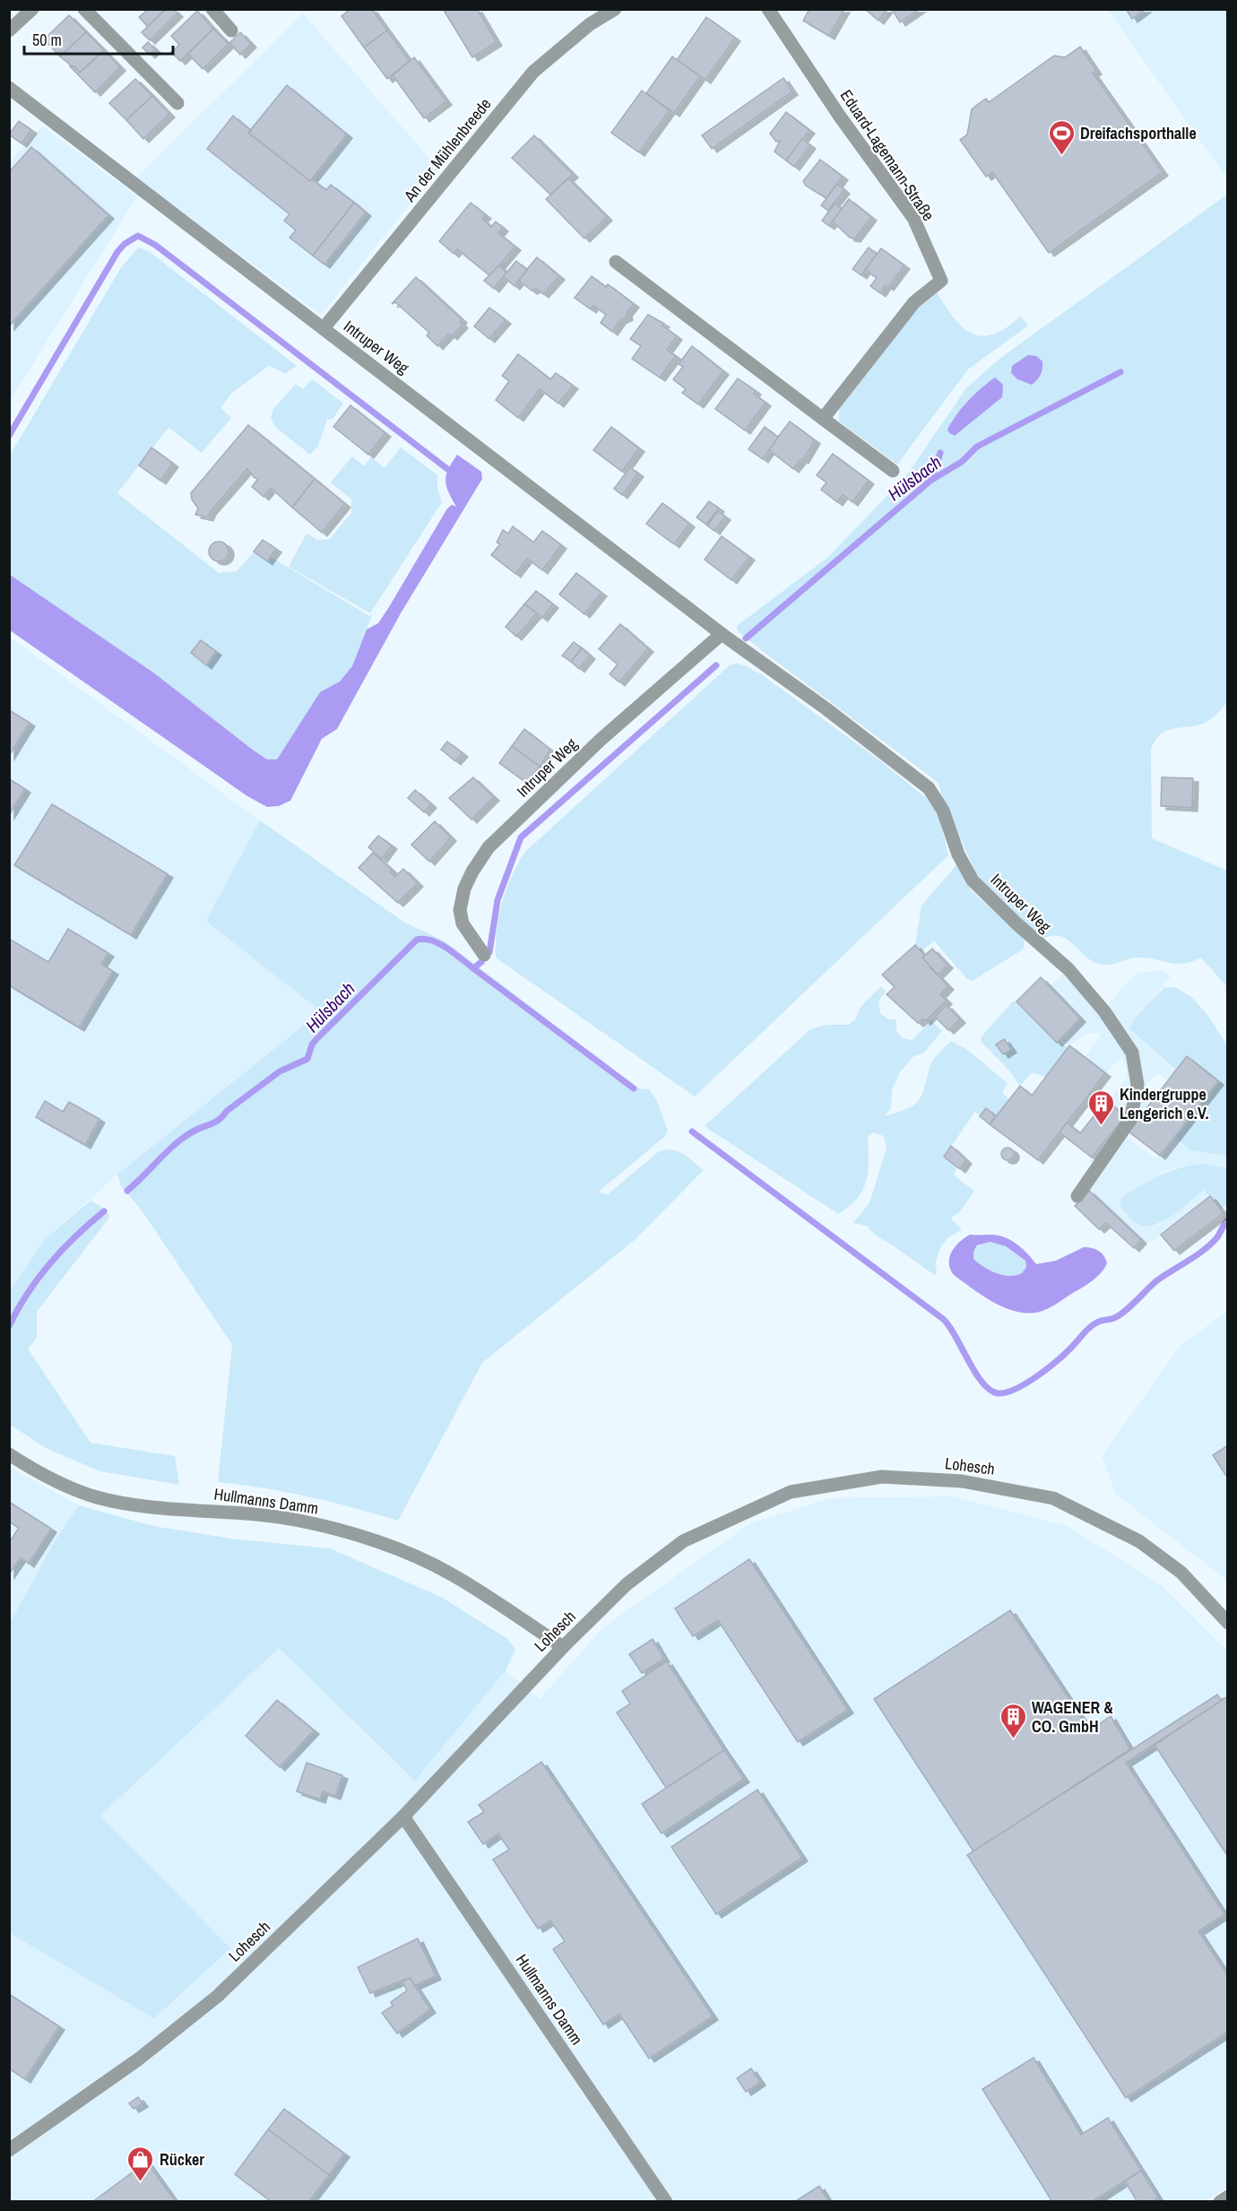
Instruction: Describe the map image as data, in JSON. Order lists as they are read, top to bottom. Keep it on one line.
{"streets":{"street":["An der Mühlenbreede","Eduard-Lagemann-Straße","Intruper Weg","Lohesch","Hullmanns Damm"]},"crossings":[["An der Mühlenbreede","Intruper Weg"],["Lohesch","Hullmanns Damm"]],"water":["Hülsbach"],"places":{"sports":["Dreifachsporthalle"],"building":["Kindergruppe Lengerich e.V.","WAGENER & CO. GmbH"],"shop":["Rücker"]},"scale_bar":"50 m"}
